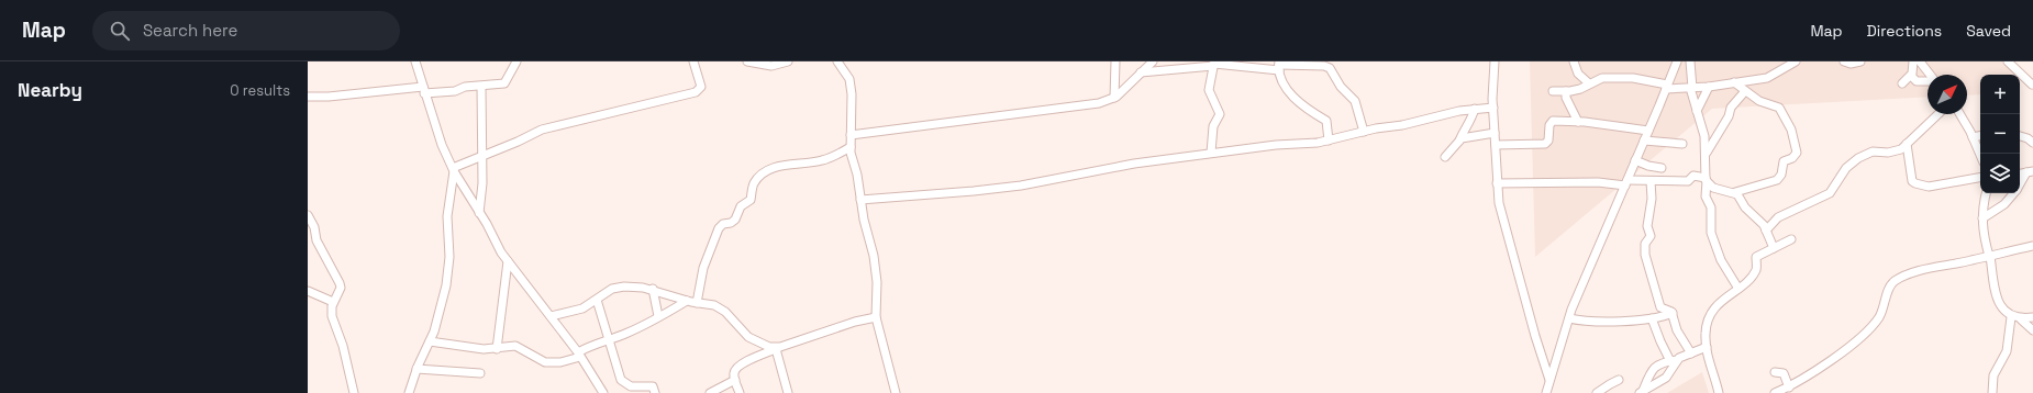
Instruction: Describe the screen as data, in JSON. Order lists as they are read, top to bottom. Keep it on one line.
{"north":"top right","page":{"header":"Map","search":"Search here","nav":["Map","Directions","Saved"],"heading":["Nearby","0 results"],"map_buttons":["+","−"]}}
